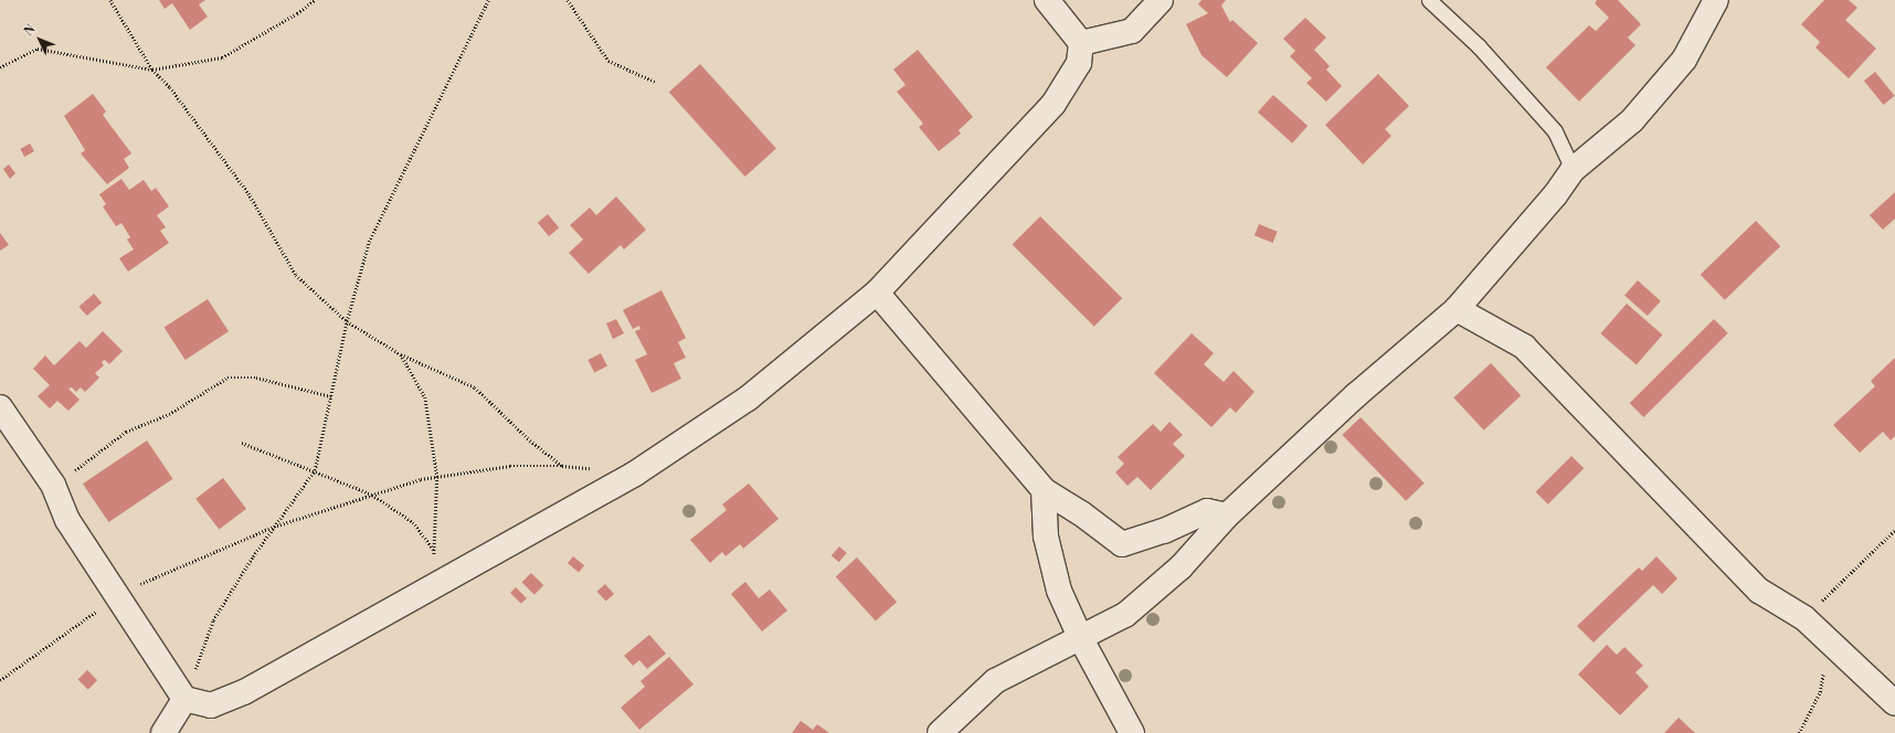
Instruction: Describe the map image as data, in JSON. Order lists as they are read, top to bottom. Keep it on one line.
{"north":"top left"}
